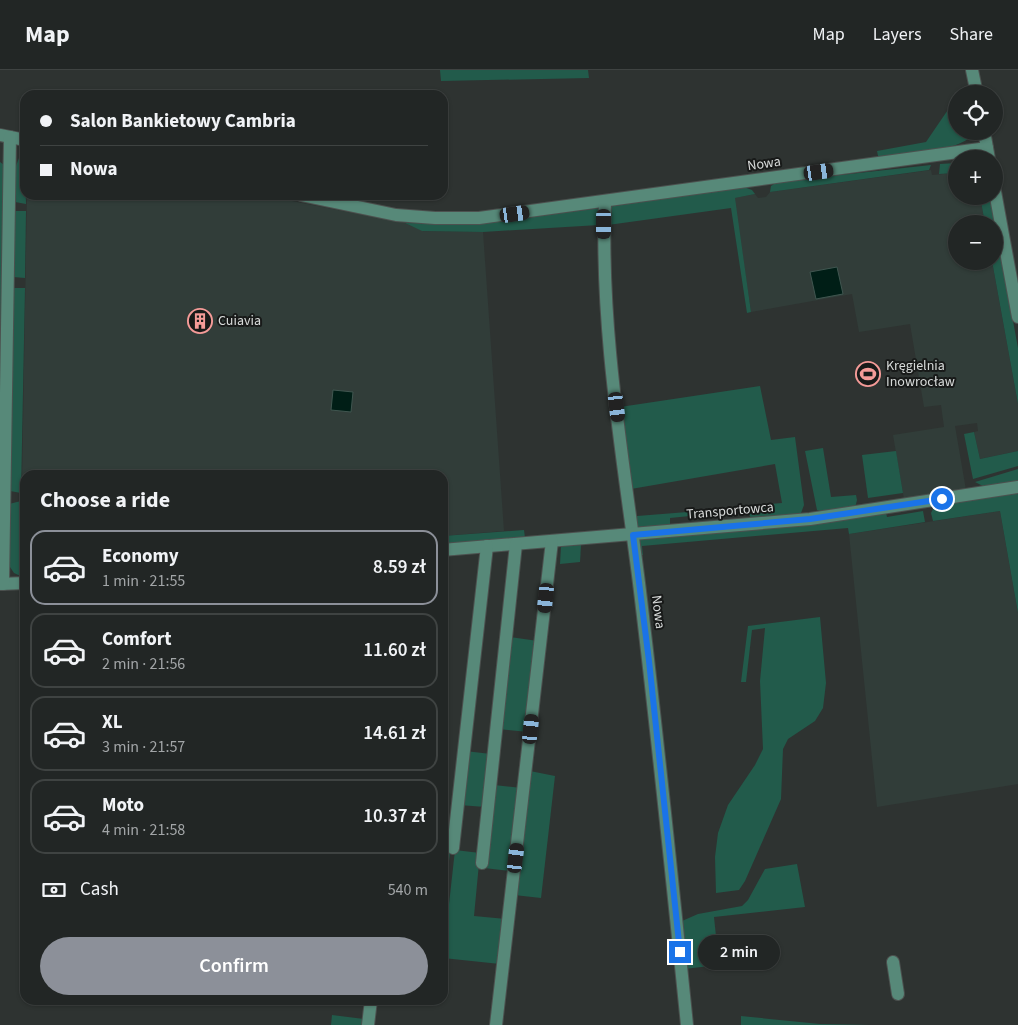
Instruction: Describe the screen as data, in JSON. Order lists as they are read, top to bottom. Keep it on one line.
{"streets":{"street":["Nowa","Transportowca"]},"crossings":[["Nowa","Transportowca"]],"places":{"building":["Cuiavia"],"sports":["Kręgielnia Inowrocław"]},"page":{"header":"Map","nav":["Map","Layers","Share"],"map_buttons":["+","−"],"banner":["Salon Bankietowy Cambria","Nowa"],"heading":"Choose a ride","list":[{"name":"Economy","note":"1 min · 21:55","value":"8.59 zł"},{"name":"Comfort","note":"2 min · 21:56","value":"11.60 zł"},{"name":"XL","note":"3 min · 21:57","value":"14.61 zł"},{"name":"Moto","note":"4 min · 21:58","value":"10.37 zł"}],"pay":["Cash","540 m"],"buttons":"Confirm","bubble":"2 min"}}
